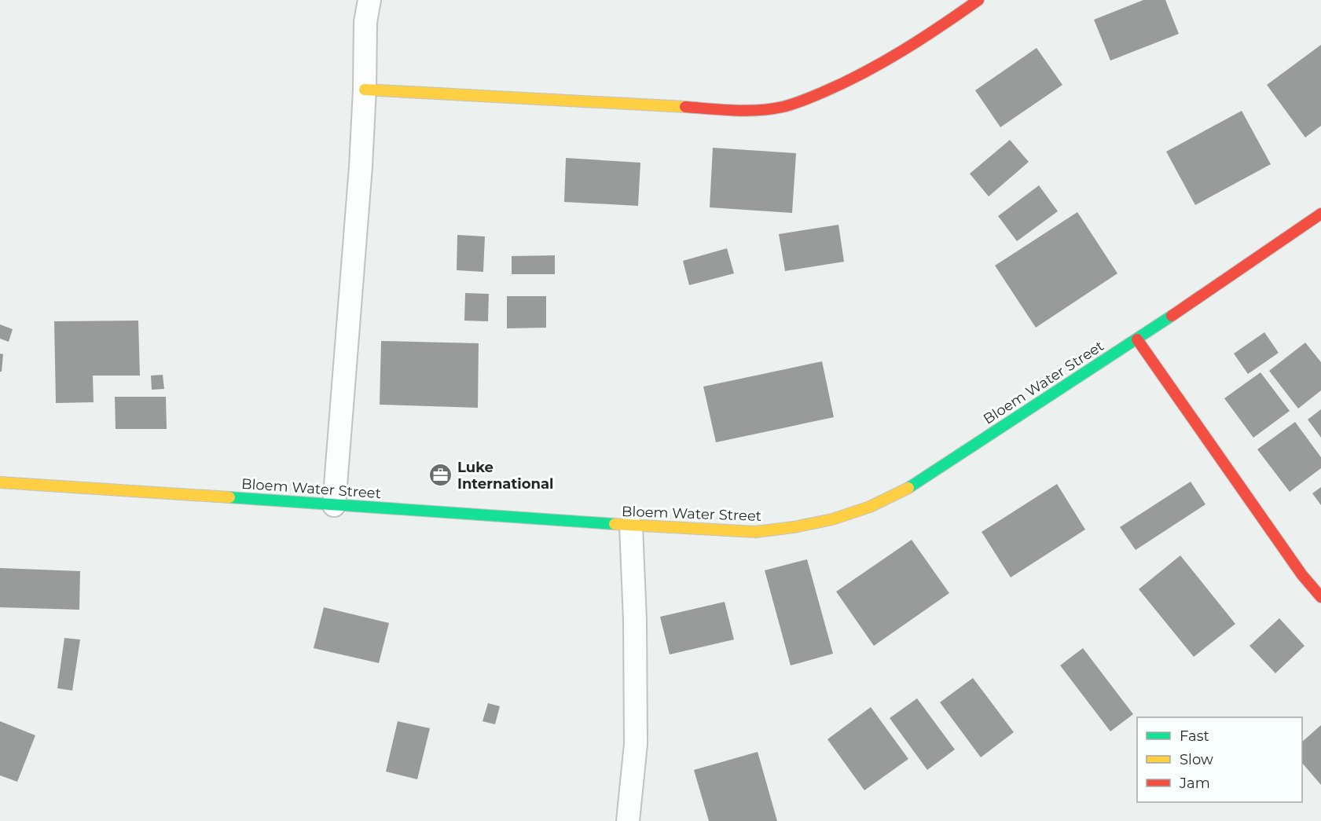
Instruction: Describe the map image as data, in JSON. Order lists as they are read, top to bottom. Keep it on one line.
{"streets":{"street":["Bloem Water Street"]},"places":{"office":["Luke International"]},"legend":["Fast","Slow","Jam"]}
